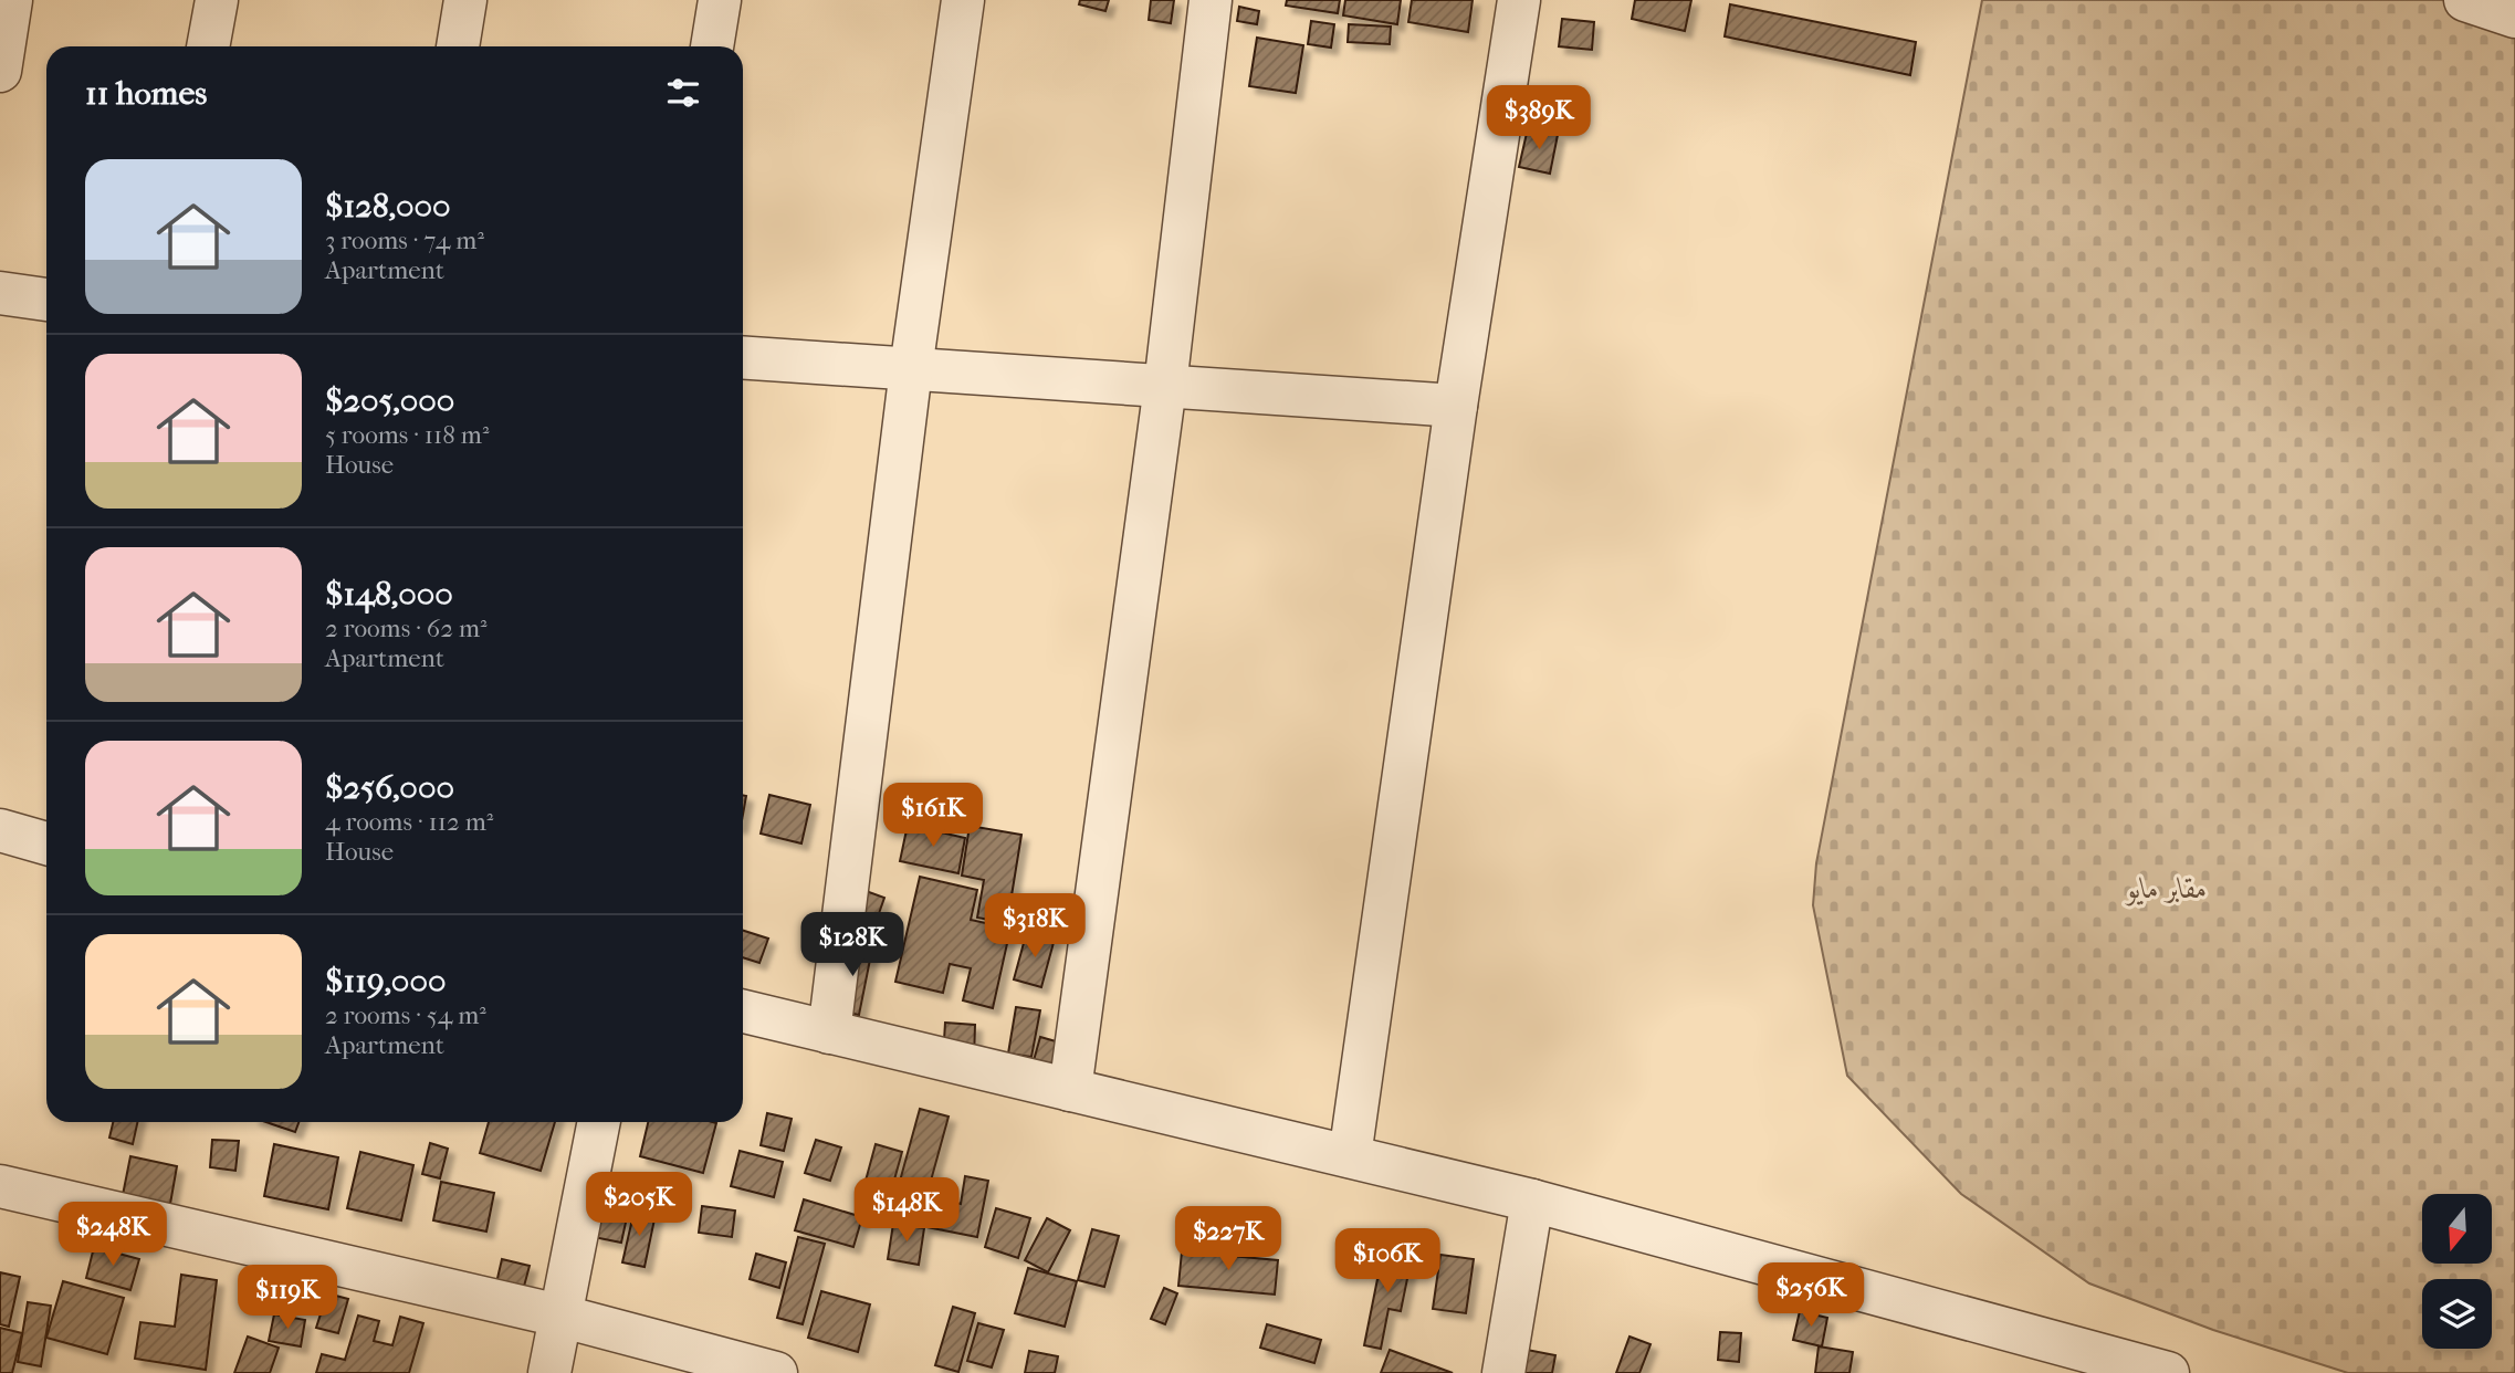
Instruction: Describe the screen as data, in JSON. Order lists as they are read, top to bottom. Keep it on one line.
{"parks":["مقابر مايو"],"north":"bottom","page":{"heading":"11 homes","price":["$389K","$161K","$318K","$128K","$205K","$148K","$248K","$227K","$106K","$256K","$119K"],"list":[{"name":"$128,000","note":"3 rooms · 74 m² · Apartment"},{"name":"$205,000","note":"5 rooms · 118 m² · House"},{"name":"$148,000","note":"2 rooms · 62 m² · Apartment"},{"name":"$256,000","note":"4 rooms · 112 m² · House"},{"name":"$119,000","note":"2 rooms · 54 m² · Apartment"}]}}
